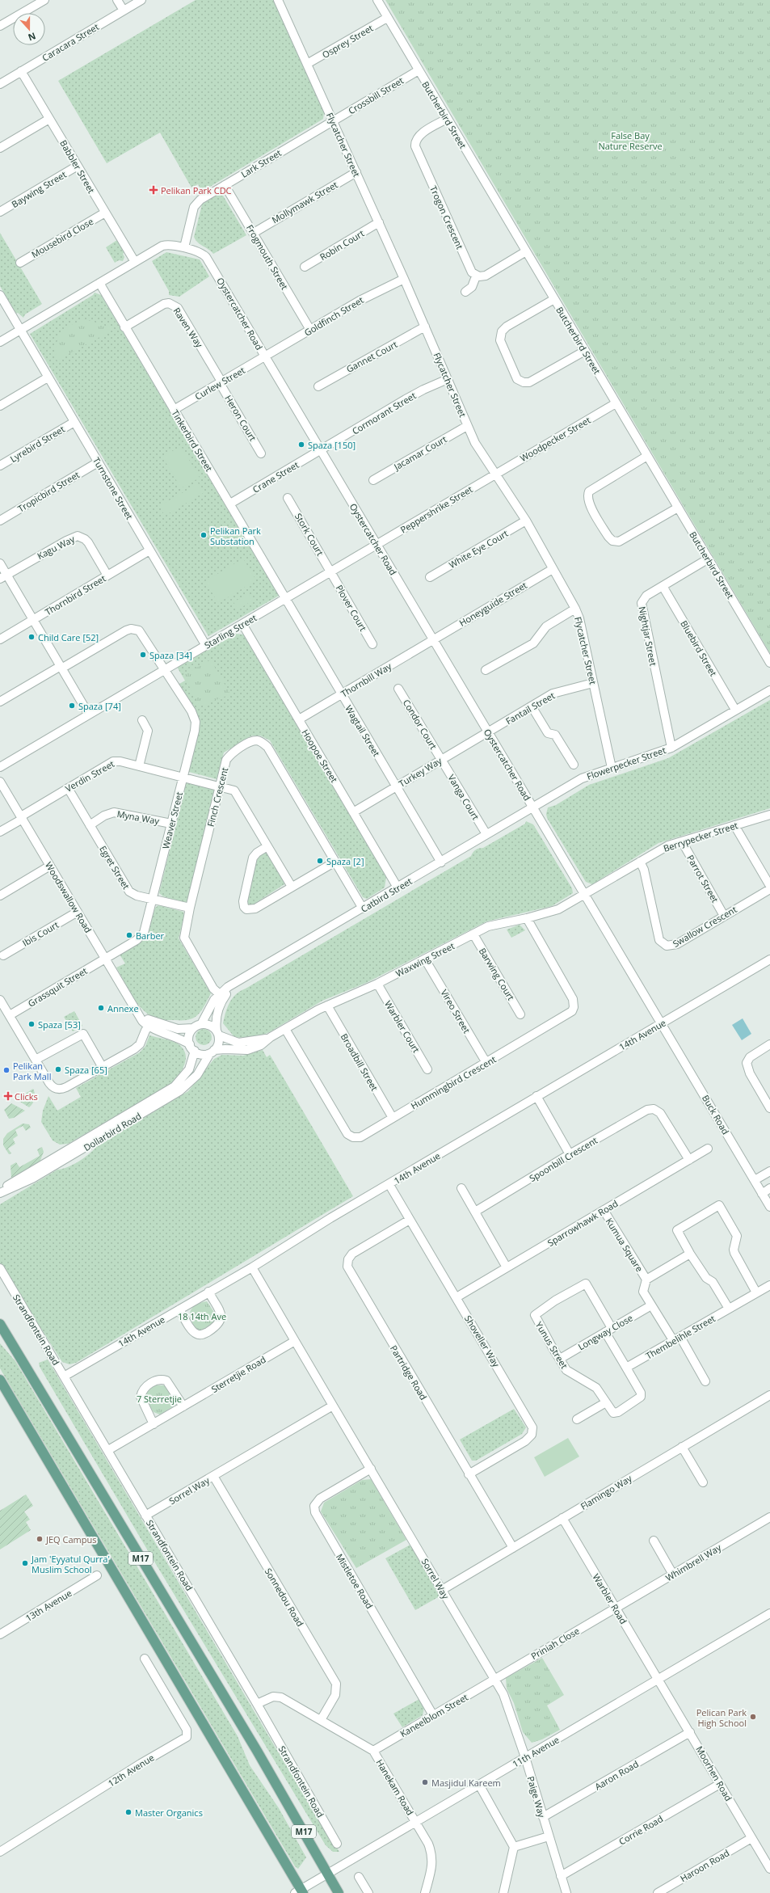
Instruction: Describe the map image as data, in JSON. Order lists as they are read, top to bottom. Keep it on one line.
{"streets":{"main road":["M17"],"street":["Osprey Street","Caracara Street","Crossbill Street","Butcherbird Street","Flycatcher Street","Lark Street","Babbler Street","Baywing Street","Mollymawk Street","Trogon Crescent","Mousebird Close","Robin Court","Frogmouth Street","Oystercatcher Road","Goldfinch Street","Raven Way","Gannet Court","Curlew Street","Cormorant Street","Heron Court","Woodpecker Street","Tinkerbird Street","Lyrebird Street","Jacamar Court","Crane Street","Turnstone Street","Tropicbird Street","Peppershrike Street","Stork Court","Kagu Way","White Eye Court","Thornbird Street","Honeyguide Street","Plover Court","Starling Street","Nightjar Street","Bluebird Street","Thornbill Way","Fantail Street","Condor Court","Wagtail Street","Hoopoe Street","Flowerpecker Street","Turkey Way","Verdin Street","Finch Crescent","Vanga Court","Myna Way","Weaver Street","Berrypecker Street","Egret Street","Parrot Street","Catbird Street","Woodswallow Road","Swallow Crescent","Ibis Court","Waxwing Street","Barwing Court","Grassquit Street","Vireo Street","Warbler Court","14th Avenue","Broadbill Street","Hummingbird Crescent","Buck Road","Dollarbird Road","Spoonbill Crescent","Sparrowhawk Road","Kumua Square","Strandfontein Road","Longway Close","Thembelihle Street","Shoveller Way","Yunus Street","Partridge Road","Sterretjie Road","Sorrel Way","Flamingo Way","Whimbrell Way","Mistletoe Road","Sonnedou Road","Warbler Road","13th Avenue","Priniah Close","Kaneelblom Street","11th Avenue","12th Avenue","Moorhen Road","Aaron Road","Hanekam Road","Paige Way","Corrie Road","Haroon Road"]},"crossings":[["Osprey Street","Butcherbird Street"],["Osprey Street","Flycatcher Street"],["Caracara Street","Babbler Street"],["Crossbill Street","Butcherbird Street"],["Crossbill Street","Flycatcher Street"],["Crossbill Street","Lark Street"],["Butcherbird Street","Trogon Crescent"],["Butcherbird Street","Woodpecker Street"],["Butcherbird Street","Nightjar Street"],["Flycatcher Street","Lark Street"],["Flycatcher Street","Mollymawk Street"],["Flycatcher Street","Robin Court"],["Flycatcher Street","Goldfinch Street"],["Flycatcher Street","Gannet Court"],["Flycatcher Street","Cormorant Street"],["Flycatcher Street","Woodpecker Street"],["Flycatcher Street","Jacamar Court"],["Flycatcher Street","Peppershrike Street"],["Flycatcher Street","White Eye Court"],["Flycatcher Street","Honeyguide Street"],["Flycatcher Street","Fantail Street"],["Flycatcher Street","Flowerpecker Street"],["Lark Street","Frogmouth Street"],["Lark Street","Oystercatcher Road"],["Babbler Street","Baywing Street"],["Babbler Street","Mousebird Close"],["Babbler Street","Oystercatcher Road"],["Mollymawk Street","Frogmouth Street"],["Frogmouth Street","Goldfinch Street"],["Oystercatcher Road","Goldfinch Street"],["Oystercatcher Road","Curlew Street"],["Oystercatcher Road","Cormorant Street"],["Oystercatcher Road","Tinkerbird Street"],["Oystercatcher Road","Crane Street"],["Oystercatcher Road","Turnstone Street"],["Oystercatcher Road","Peppershrike Street"],["Oystercatcher Road","Honeyguide Street"],["Oystercatcher Road","Starling Street"],["Oystercatcher Road","Thornbill Way"],["Oystercatcher Road","Fantail Street"],["Oystercatcher Road","Flowerpecker Street"],["Oystercatcher Road","Turkey Way"],["Oystercatcher Road","Berrypecker Street"],["Oystercatcher Road","Catbird Street"],["Oystercatcher Road","Waxwing Street"],["Oystercatcher Road","14th Avenue"],["Oystercatcher Road","Buck Road"],["Goldfinch Street","Curlew Street"],["Raven Way","Curlew Street"],["Raven Way","Heron Court"],["Raven Way","Tinkerbird Street"],["Curlew Street","Heron Court"],["Curlew Street","Tinkerbird Street"],["Cormorant Street","Crane Street"],["Woodpecker Street","Peppershrike Street"],["Tinkerbird Street","Crane Street"],["Tinkerbird Street","Starling Street"],["Tinkerbird Street","Wagtail Street"],["Lyrebird Street","Turnstone Street"],["Turnstone Street","Tropicbird Street"],["Turnstone Street","Thornbird Street"],["Turnstone Street","Starling Street"],["Peppershrike Street","Starling Street"],["Stork Court","Plover Court"],["Stork Court","Starling Street"],["Kagu Way","Thornbird Street"],["Honeyguide Street","Thornbill Way"],["Plover Court","Starling Street"],["Starling Street","Wagtail Street"],["Starling Street","Hoopoe Street"],["Starling Street","Weaver Street"],["Nightjar Street","Bluebird Street"],["Nightjar Street","Flowerpecker Street"],["Bluebird Street","Flowerpecker Street"],["Thornbill Way","Wagtail Street"],["Thornbill Way","Hoopoe Street"],["Fantail Street","Turkey Way"],["Condor Court","Turkey Way"],["Condor Court","Vanga Court"],["Wagtail Street","Turkey Way"],["Wagtail Street","Catbird Street"],["Hoopoe Street","Turkey Way"],["Hoopoe Street","Catbird Street"],["Flowerpecker Street","Catbird Street"],["Turkey Way","Vanga Court"],["Verdin Street","Finch Crescent"],["Verdin Street","Weaver Street"],["Verdin Street","Egret Street"],["Verdin Street","Woodswallow Road"],["Finch Crescent","Egret Street"],["Finch Crescent","Catbird Street"],["Vanga Court","Catbird Street"],["Myna Way","Weaver Street"],["Myna Way","Egret Street"],["Weaver Street","Egret Street"],["Weaver Street","Woodswallow Road"],["Weaver Street","Grassquit Street"],["Berrypecker Street","Parrot Street"],["Berrypecker Street","Swallow Crescent"],["Berrypecker Street","Waxwing Street"],["Parrot Street","Swallow Crescent"],["Catbird Street","Woodswallow Road"],["Catbird Street","Waxwing Street"],["Catbird Street","Dollarbird Road"],["Woodswallow Road","Ibis Court"],["Woodswallow Road","Waxwing Street"],["Woodswallow Road","Grassquit Street"],["Woodswallow Road","Dollarbird Road"],["Waxwing Street","Barwing Court"],["Waxwing Street","Vireo Street"],["Waxwing Street","Warbler Court"],["Waxwing Street","Broadbill Street"],["Waxwing Street","Hummingbird Crescent"],["Waxwing Street","Dollarbird Road"],["Vireo Street","Hummingbird Crescent"],["14th Avenue","Buck Road"],["14th Avenue","Strandfontein Road"],["14th Avenue","Shoveller Way"],["Broadbill Street","Hummingbird Crescent"],["Spoonbill Crescent","Sparrowhawk Road"],["Sparrowhawk Road","Kumua Square"],["Sparrowhawk Road","Shoveller Way"],["Strandfontein Road","Sterretjie Road"],["Strandfontein Road","Sorrel Way"],["Strandfontein Road","Hanekam Road"],["Longway Close","Yunus Street"],["Thembelihle Street","Yunus Street"],["Shoveller Way","Partridge Road"],["Partridge Road","Flamingo Way"],["Sterretjie Road","Sorrel Way"],["Sorrel Way","Flamingo Way"],["Sorrel Way","Mistletoe Road"],["Sorrel Way","Sonnedou Road"],["Sorrel Way","Priniah Close"],["Sorrel Way","Kaneelblom Street"],["Sorrel Way","11th Avenue"],["Sorrel Way","Paige Way"],["Flamingo Way","Warbler Road"],["M17","11th Avenue"],["Whimbrell Way","Warbler Road"],["Whimbrell Way","Priniah Close"],["Mistletoe Road","Kaneelblom Street"],["Sonnedou Road","Hanekam Road"],["Warbler Road","Priniah Close"],["Warbler Road","11th Avenue"],["Warbler Road","Moorhen Road"],["Priniah Close","Kaneelblom Street"],["Kaneelblom Street","Hanekam Road"],["11th Avenue","Moorhen Road"],["11th Avenue","Hanekam Road"],["11th Avenue","Paige Way"],["Moorhen Road","Aaron Road"],["Moorhen Road","Corrie Road"],["Moorhen Road","Haroon Road"],["Aaron Road","Paige Way"],["Paige Way","Corrie Road"]],"parks":["False Bay Nature Reserve","18 14th Ave","7 Sterretjie"],"places":{"health":["Pelikan Park CDC","Clicks"],"other":["Spaza [150]","Pelikan Park Substation","Child Care [52]","Spaza [34]","Spaza [74]","Spaza [2]","Barber","Annexe","Spaza [53]","Spaza [65]","Pelikan Park Mall","JEQ Campus","Jam 'Eyyatul Qurra' Muslim School","Pelican Park High School","Masjidul Kareem","Master Organics"]},"north":"bottom"}
